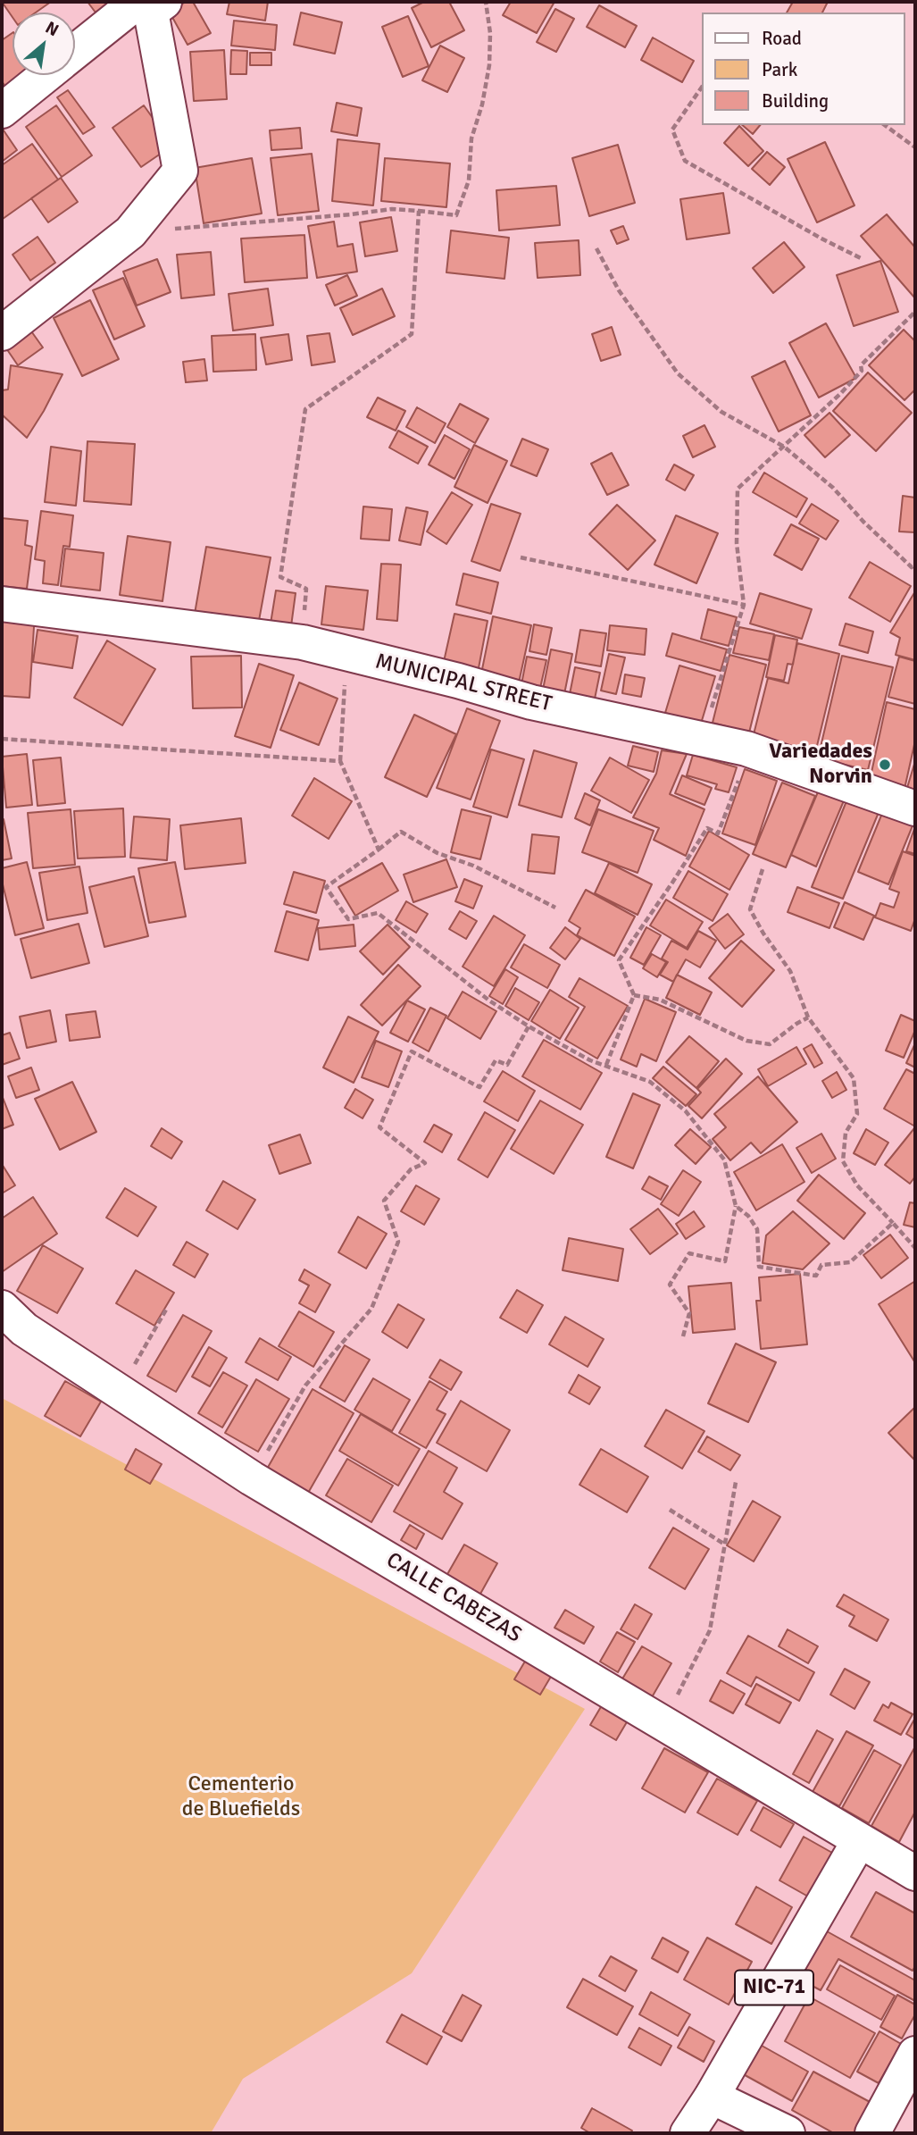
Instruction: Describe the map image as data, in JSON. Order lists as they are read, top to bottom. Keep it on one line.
{"streets":{"main road":["MUNICIPAL STREET","CALLE CABEZAS","NIC-71"]},"crossings":[["CALLE CABEZAS","NIC-71"]],"parks":["Cementerio de Bluefields"],"places":["Variedades Norvin"],"legend":["Road","Park","Building"],"north":"top right"}
